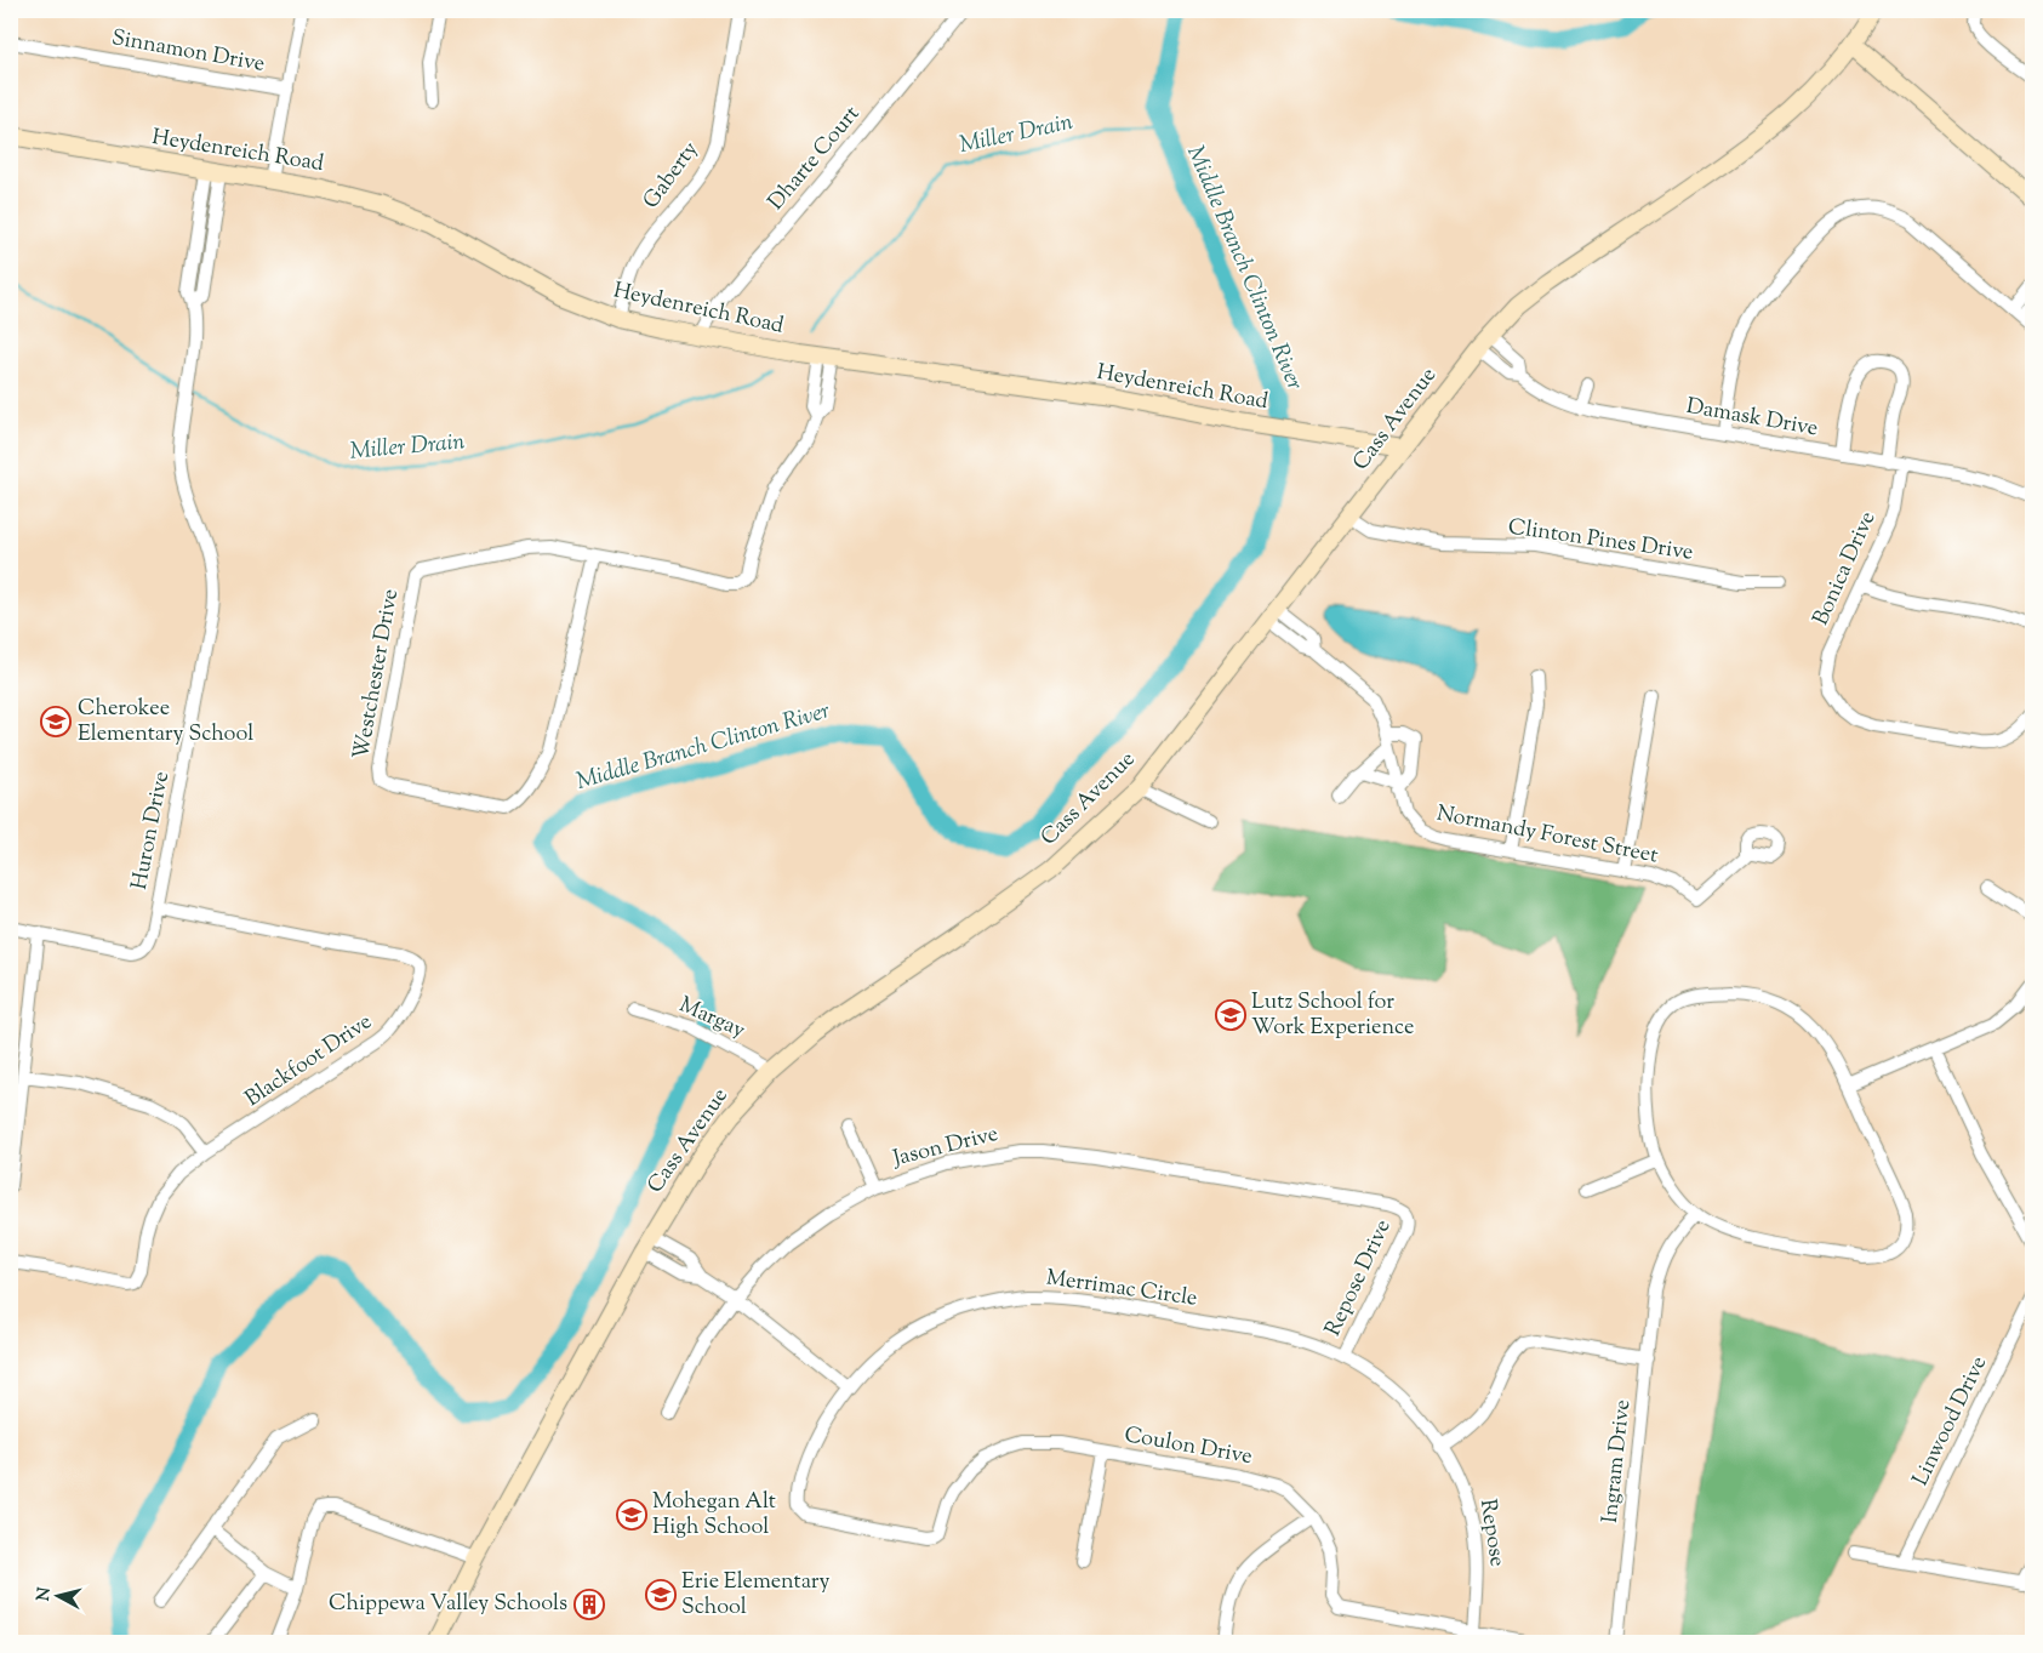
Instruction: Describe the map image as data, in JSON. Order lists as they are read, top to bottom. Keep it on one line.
{"streets":{"main road":["Heydenreich Road","Cass Avenue"],"street":["Sinnamon Drive","Dharte Court","Gaberty","Damask Drive","Clinton Pines Drive","Bonica Drive","Westchester Drive","Huron Drive","Normandy Forest Street","Margay","Blackfoot Drive","Jason Drive","Repose Drive","Merrimac Circle","Linwood Drive","Coulon Drive","Ingram Drive","Repose"]},"crossings":[["Heydenreich Road","Dharte Court"],["Heydenreich Road","Gaberty"],["Heydenreich Road","Cass Avenue"],["Heydenreich Road","Westchester Drive"],["Heydenreich Road","Huron Drive"],["Damask Drive","Cass Avenue"],["Damask Drive","Bonica Drive"],["Cass Avenue","Clinton Pines Drive"],["Cass Avenue","Normandy Forest Street"],["Cass Avenue","Margay"],["Huron Drive","Blackfoot Drive"],["Jason Drive","Repose Drive"],["Repose Drive","Merrimac Circle"],["Merrimac Circle","Coulon Drive"],["Merrimac Circle","Repose"],["Coulon Drive","Repose"]],"water":["Miller Drain","Middle Branch Clinton River"],"places":{"school or university":["Cherokee Elementary School","Lutz School for Work Experience","Mohegan Alt High School","Erie Elementary School"],"building":["Chippewa Valley Schools"]},"north":"left"}
